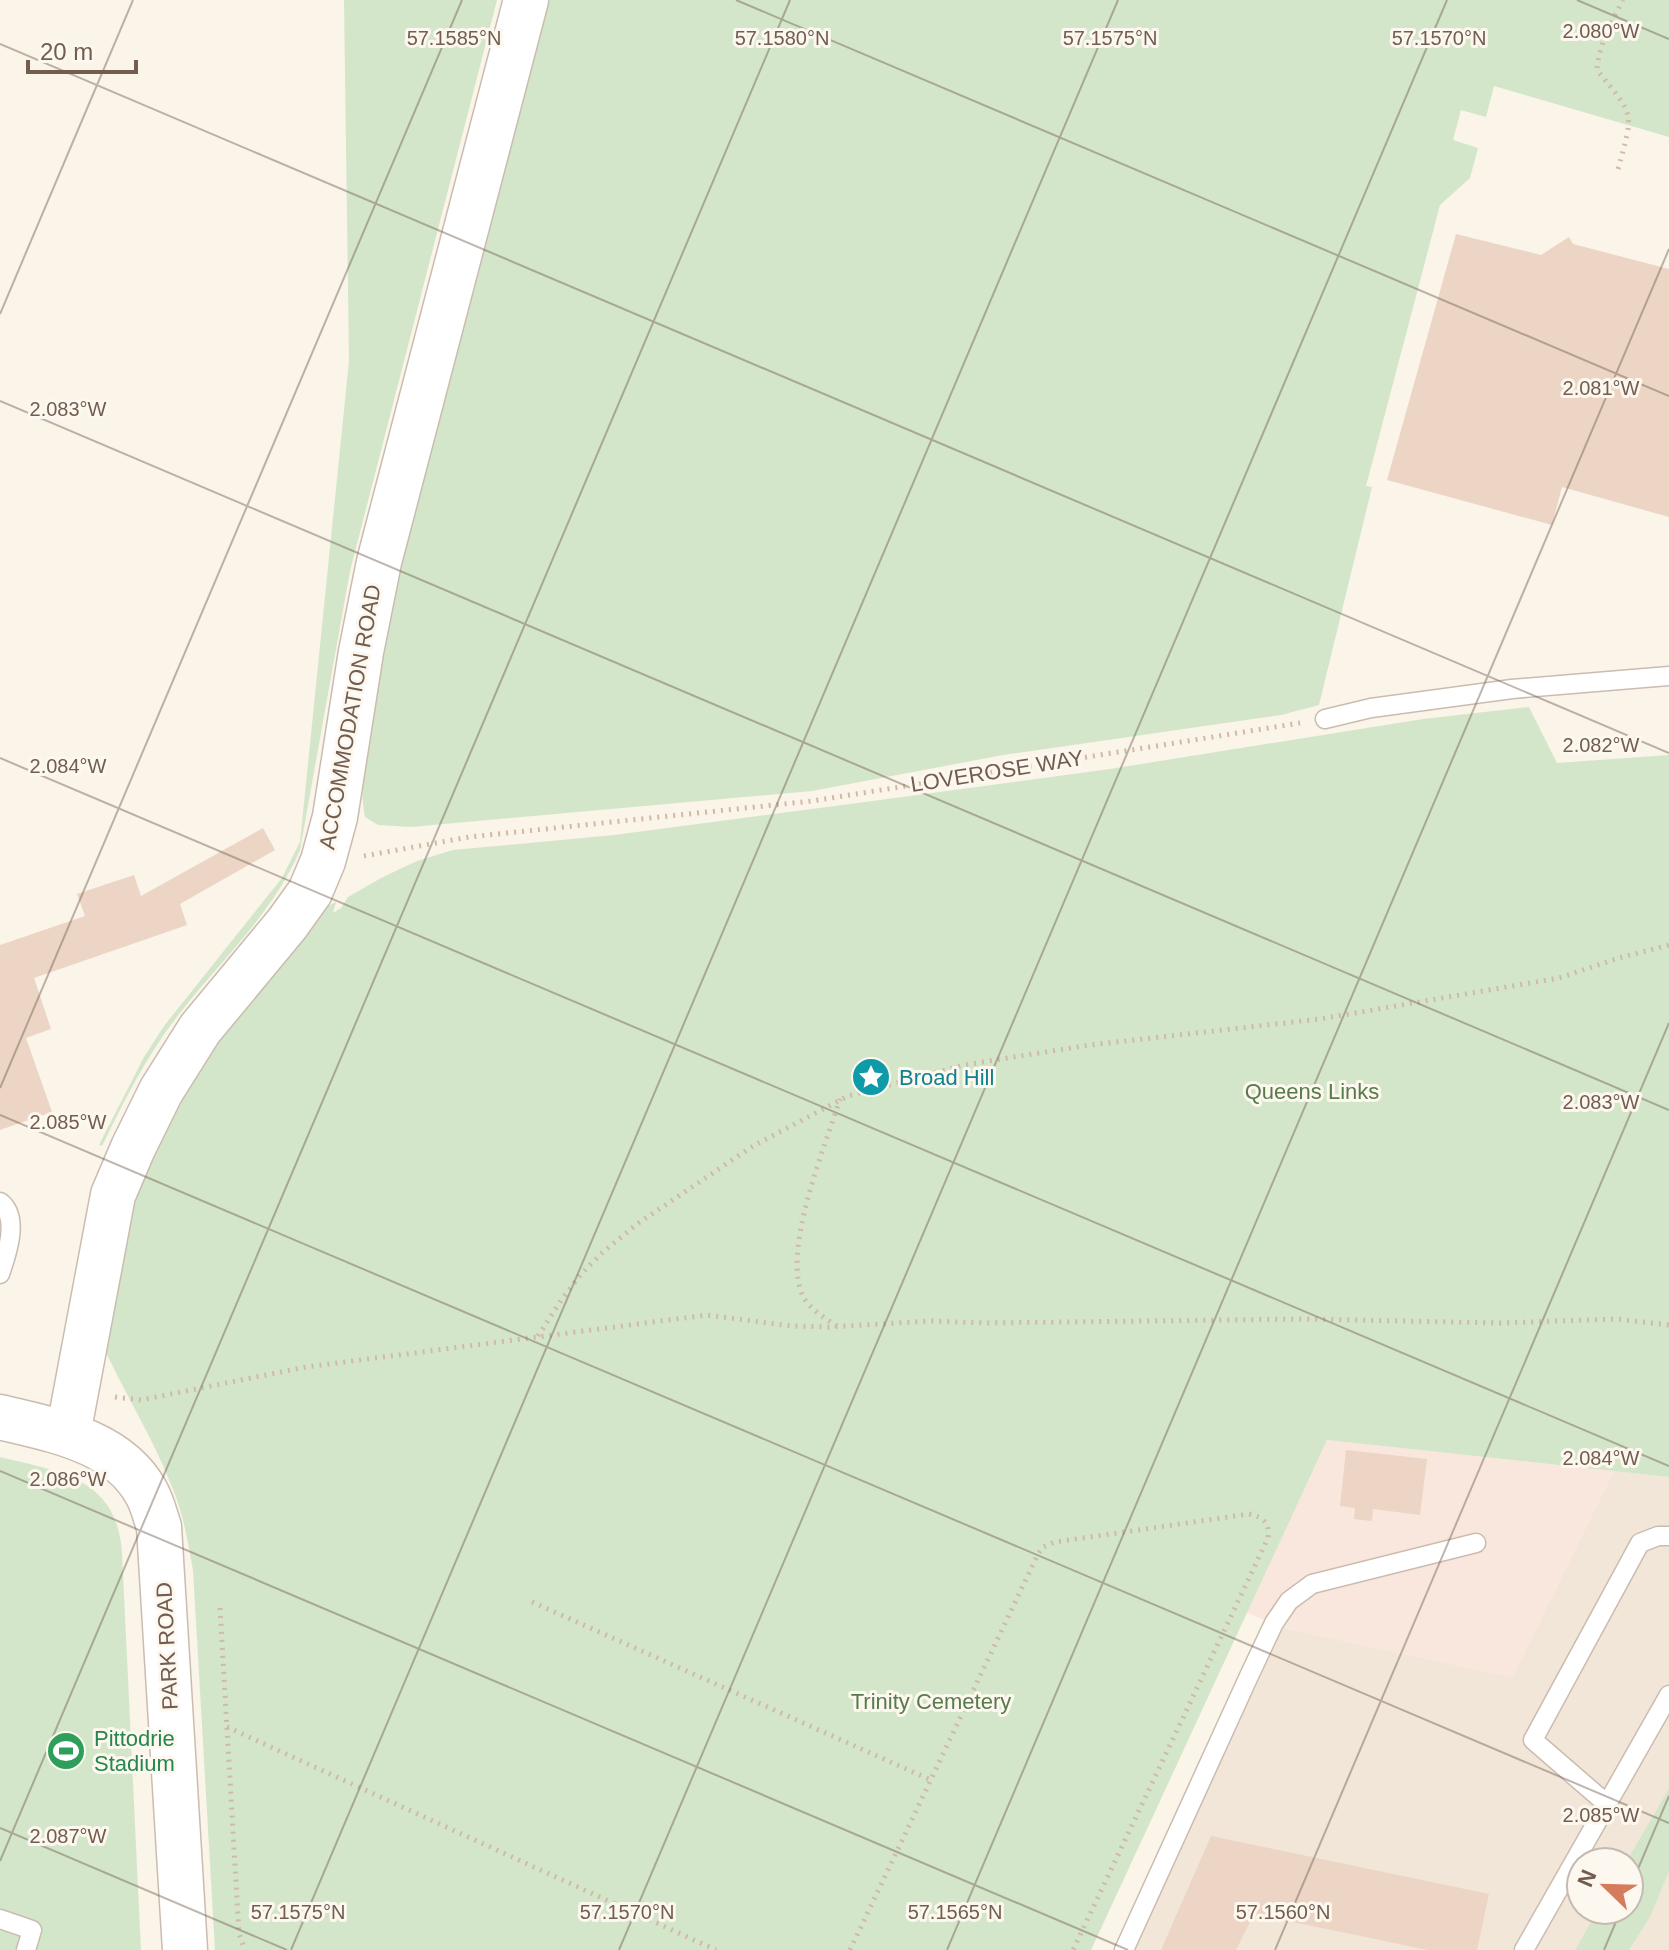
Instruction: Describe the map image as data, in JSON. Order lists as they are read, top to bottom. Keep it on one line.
{"streets":{"street":["ACCOMMODATION ROAD","PARK ROAD"],"path":["LOVEROSE WAY"]},"crossings":[["ACCOMMODATION ROAD","LOVEROSE WAY"],["ACCOMMODATION ROAD","PARK ROAD"]],"parks":["Queens Links","Trinity Cemetery"],"places":{"place":["Broad Hill"],"sports":["Pittodrie Stadium"]},"scale_bar":"20 m","north":"top left","coordinates":["2.080°W","57.1585°N","57.1580°N","57.1575°N","57.1570°N","2.081°W","2.083°W","2.082°W","2.084°W","2.085°W","2.086°W","2.087°W","57.1565°N","57.1560°N"]}
